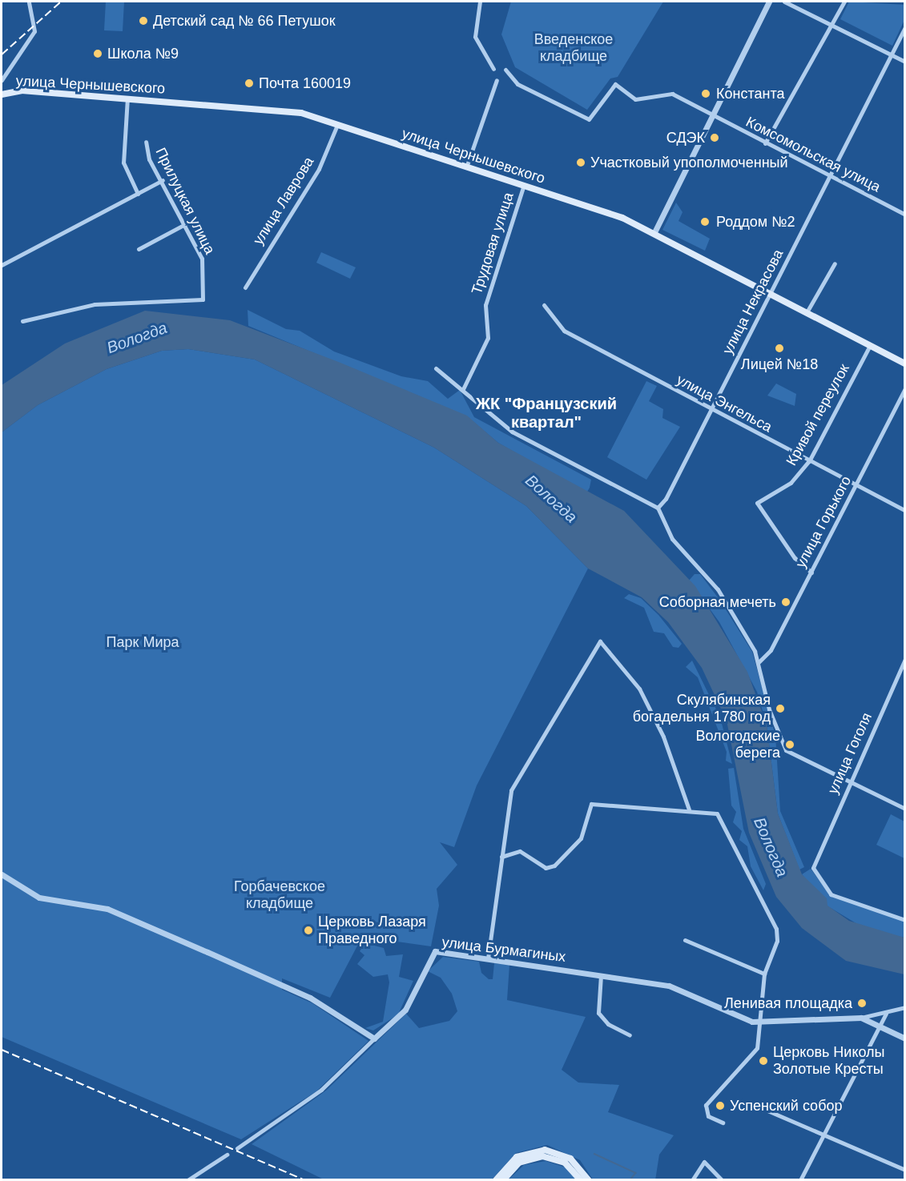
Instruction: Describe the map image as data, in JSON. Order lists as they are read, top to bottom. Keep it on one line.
{"streets":{"main road":["улица Чернышевского"],"street":["Комсомольская улица","Прилуцкая улица","улица Лаврова","Трудовая улица","улица Некрасова","улица Энгельса","Кривой переулок","улица Горького","улица Гоголя","улица Бурмагиных"]},"crossings":[["улица Чернышевского","улица Лаврова"],["улица Чернышевского","Трудовая улица"],["улица Чернышевского","улица Некрасова"],["улица Чернышевского","Кривой переулок"],["Комсомольская улица","улица Некрасова"],["улица Некрасова","улица Энгельса"],["улица Энгельса","Кривой переулок"],["улица Энгельса","улица Горького"],["Кривой переулок","улица Горького"]],"districts":["ЖК \"Французский квартал\""],"water":["Вологда"],"parks":["Введенское кладбище","Парк Мира","Горбачевское кладбище"],"places":["Детский сад № 66 Петушок","Школа №9","Почта 160019","Константа","СДЭК","Участковый упополмоченный","Роддом №2","Лицей №18","Соборная мечеть","Скулябинская богадельня 1780 год","Вологодские берега","Церковь Лазаря Праведного","Ленивая площадка","Церковь Николы Золотые Кресты","Успенский собор"]}
